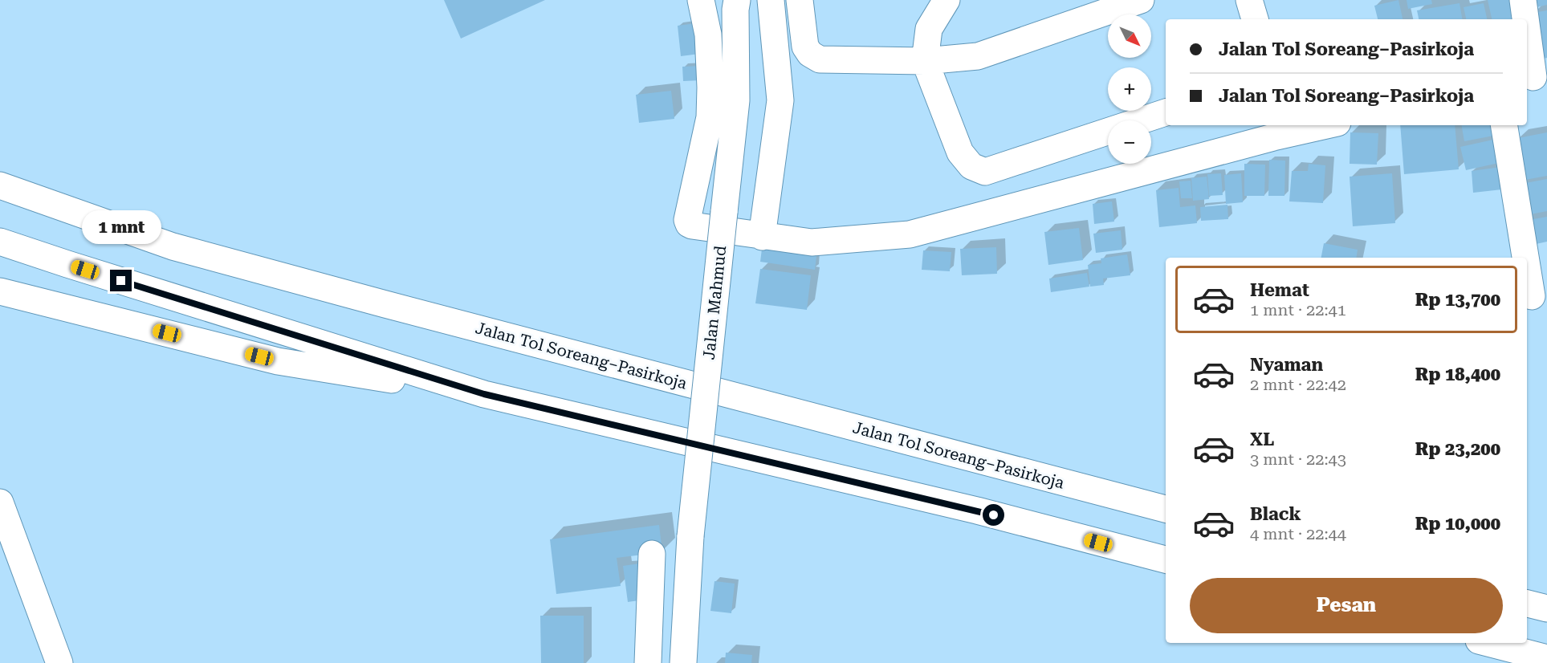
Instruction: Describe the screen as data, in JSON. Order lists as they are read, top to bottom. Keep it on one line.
{"streets":{"main road":["Jalan Mahmud","Jalan Tol Soreang–Pasirkoja"]},"north":"bottom right","page":{"map_buttons":["+","−"],"banner":["Jalan Tol Soreang–Pasirkoja","Jalan Tol Soreang–Pasirkoja"],"bubble":"1 mnt","list":[{"name":"Hemat","note":"1 mnt · 22:41","value":"Rp 13,700"},{"name":"Nyaman","note":"2 mnt · 22:42","value":"Rp 18,400"},{"name":"XL","note":"3 mnt · 22:43","value":"Rp 23,200"},{"name":"Black","note":"4 mnt · 22:44","value":"Rp 10,000"}],"buttons":"Pesan"}}
